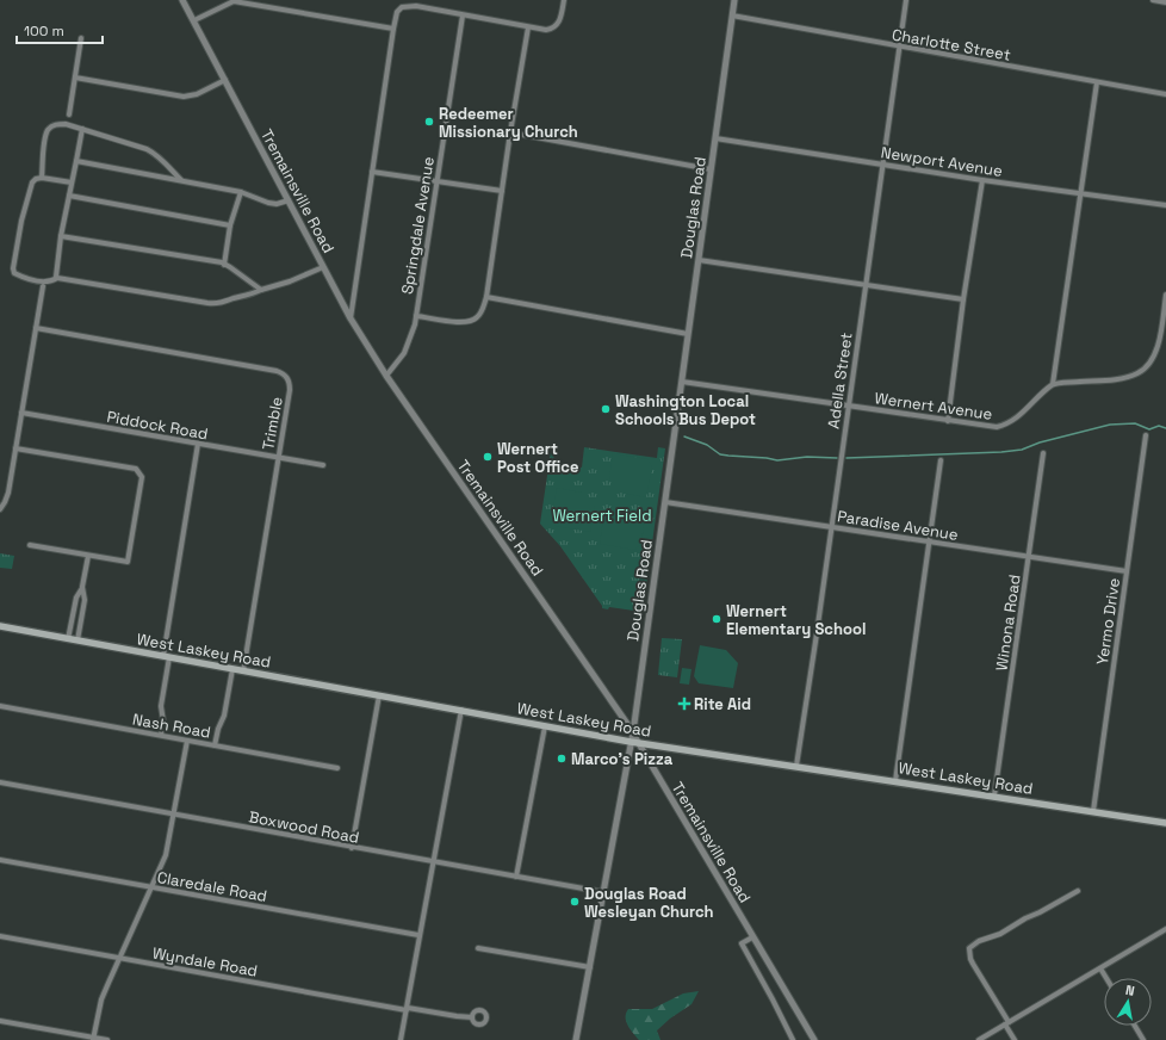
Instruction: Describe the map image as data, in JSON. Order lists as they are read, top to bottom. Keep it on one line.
{"streets":{"main road":["West Laskey Road"],"street":["Charlotte Street","Newport Avenue","Tremainsville Road","Douglas Road","Springdale Avenue","Adella Street","Wernert Avenue","Trimble","Piddock Road","Paradise Avenue","Yermo Drive","Winona Road","Nash Road","Boxwood Road","Claredale Road","Wyndale Road"]},"crossings":[["Charlotte Street","Douglas Road"],["Charlotte Street","Adella Street"],["Newport Avenue","Douglas Road"],["Newport Avenue","Adella Street"],["Tremainsville Road","Douglas Road"],["Tremainsville Road","Springdale Avenue"],["Tremainsville Road","West Laskey Road"],["Douglas Road","Wernert Avenue"],["Douglas Road","Paradise Avenue"],["Douglas Road","West Laskey Road"],["Douglas Road","Boxwood Road"],["Adella Street","Wernert Avenue"],["Adella Street","Paradise Avenue"],["Adella Street","West Laskey Road"],["Trimble","Piddock Road"],["Trimble","West Laskey Road"],["Paradise Avenue","Yermo Drive"],["Paradise Avenue","Winona Road"],["Yermo Drive","West Laskey Road"],["Winona Road","West Laskey Road"]],"parks":["Wernert Field"],"places":{"other":["Redeemer Missionary Church","Washington Local Schools Bus Depot","Wernert Post Office","Wernert Elementary School","Marco's Pizza","Douglas Road Wesleyan Church"],"health":["Rite Aid"]},"scale_bar":"100 m","north":"top"}
